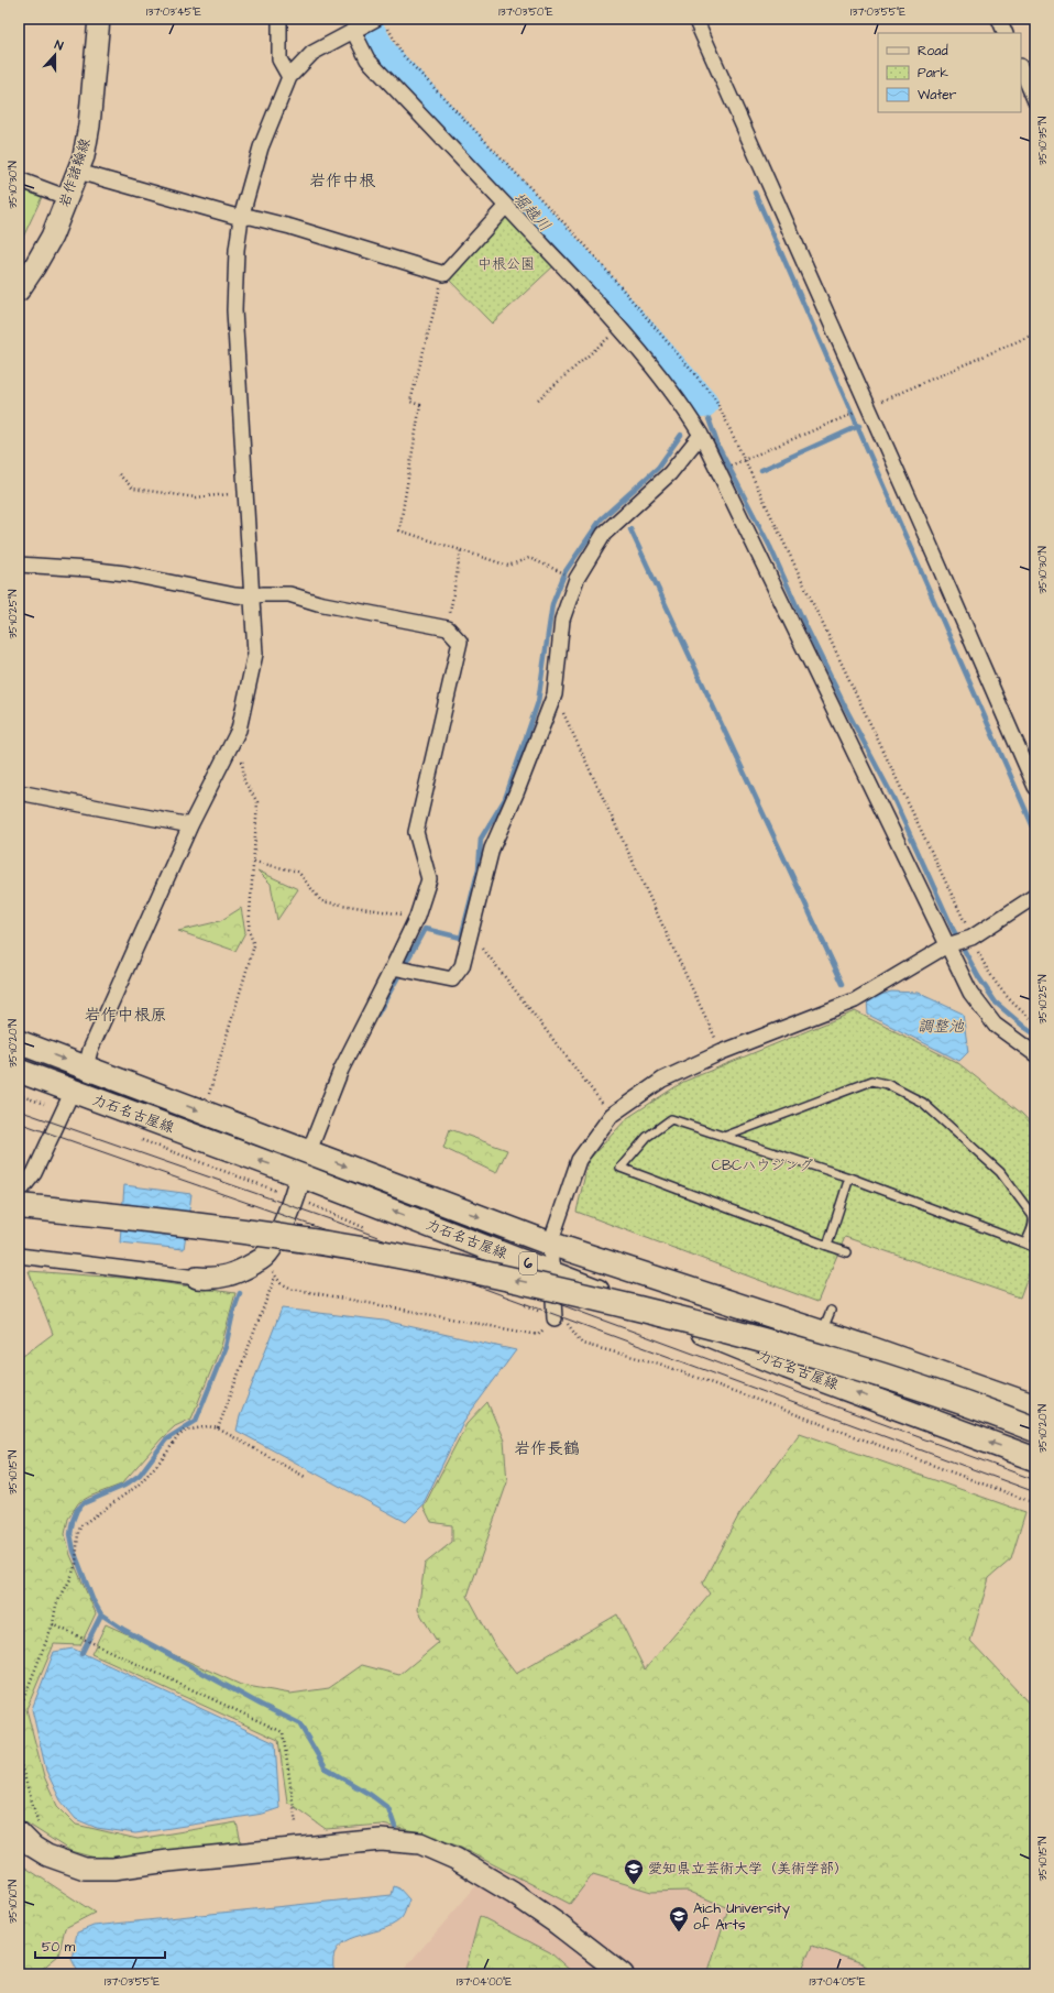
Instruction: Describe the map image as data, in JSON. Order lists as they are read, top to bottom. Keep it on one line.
{"streets":{"main road":["力石名古屋線","6"],"street":["岩作諸輪線"]},"districts":["岩作中根","岩作中根原","岩作長鶴"],"water":["堀越川","調整池"],"parks":["中根公園","CBCハウジング"],"places":{"school or university":["愛知県立芸術大学（美術学部）","Aich University of Arts"]},"legend":["Road","Park","Water"],"scale_bar":"50 m","north":"top","coordinates":["137°03'45\"E","137°03'50\"E","137°03'55\"E","35°10'35\"N","35°10'30\"N","35°10'25\"N","35°10'20\"N","35°10'15\"N","35°10'10\"N","137°04'00\"E","137°04'05\"E"]}
